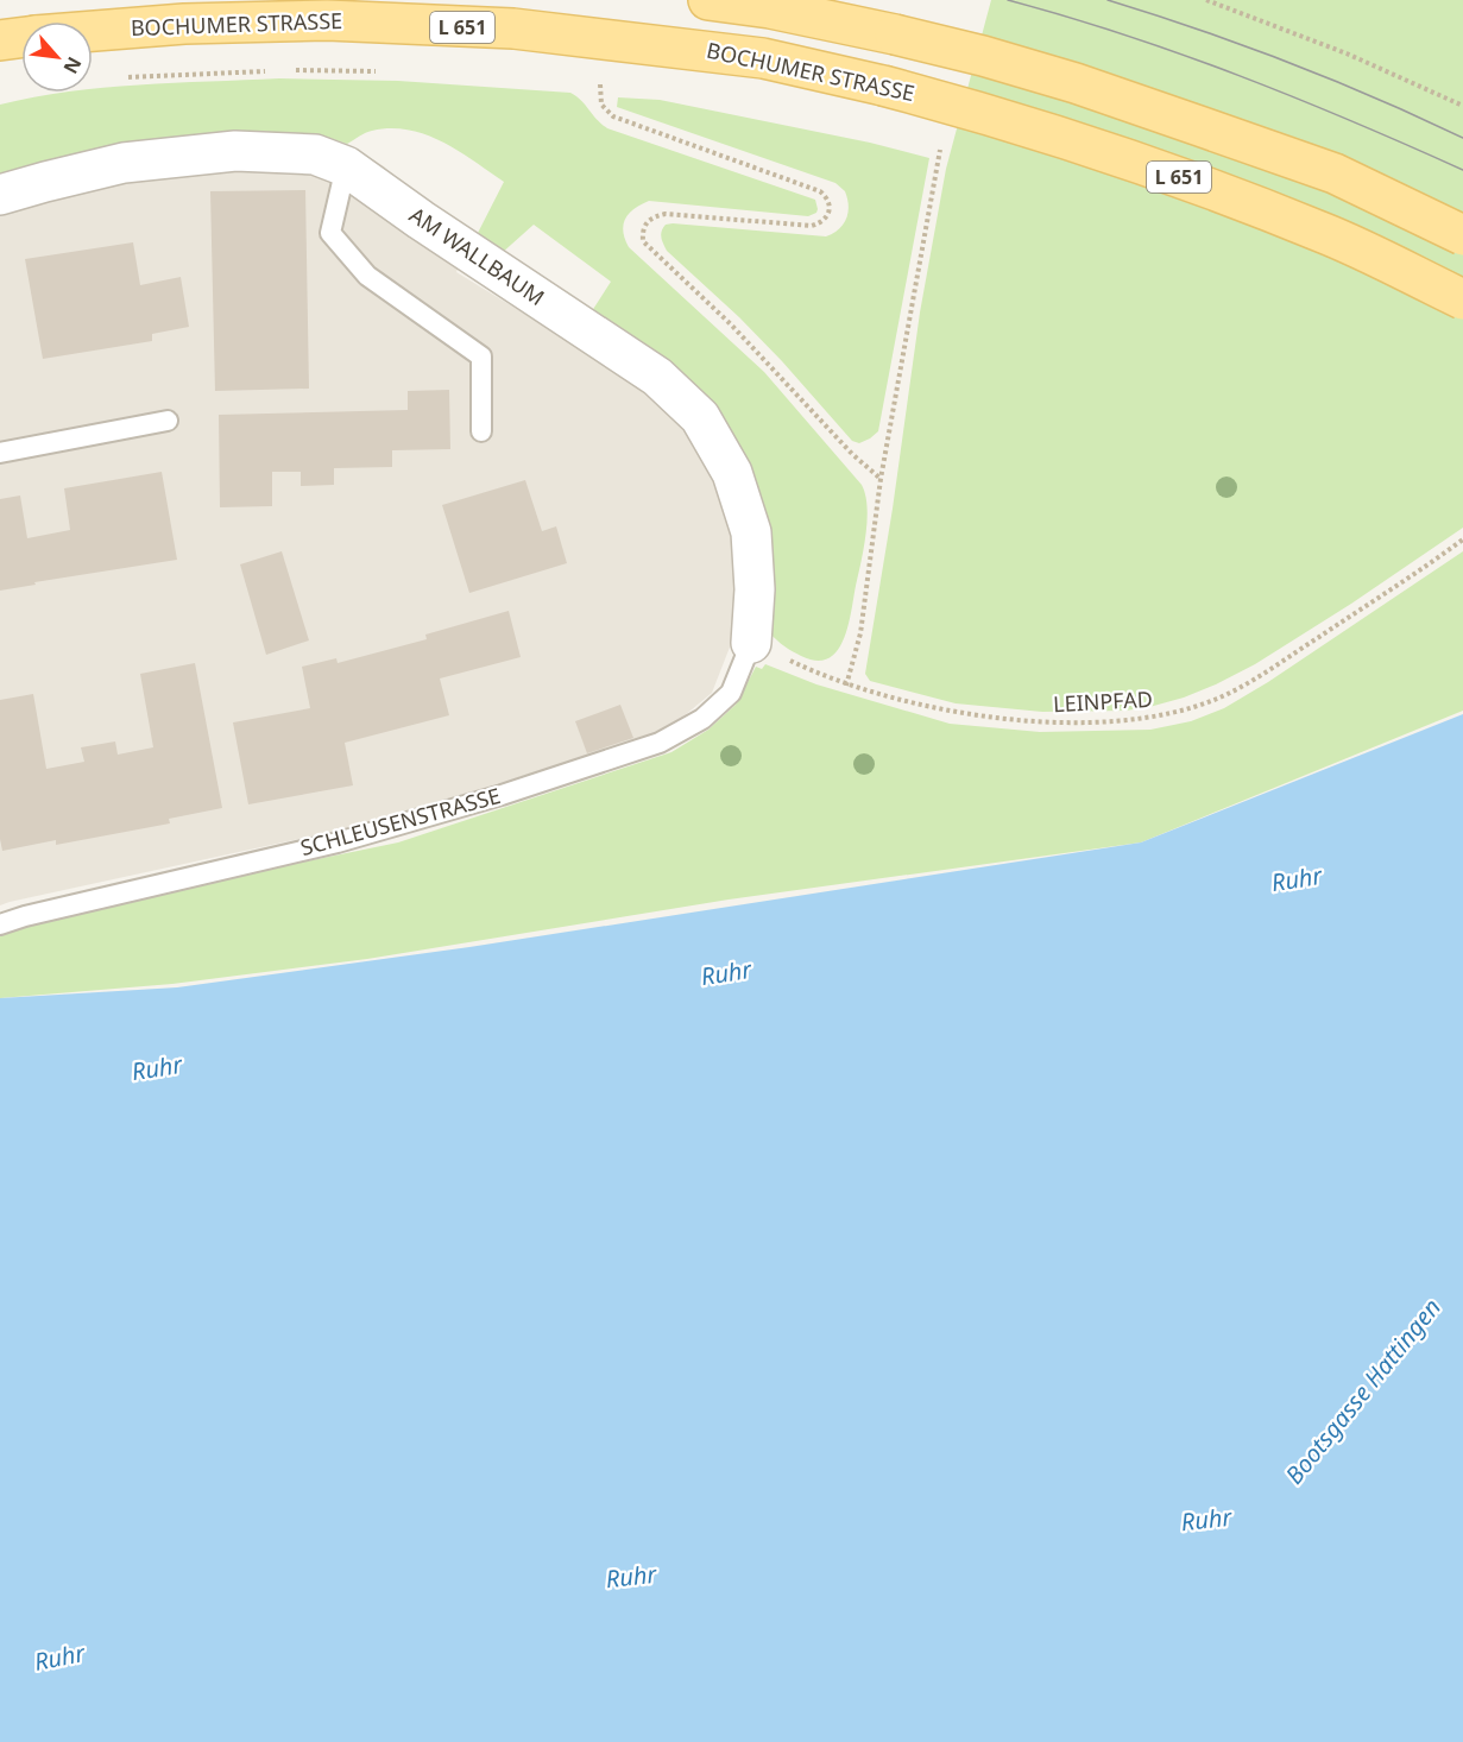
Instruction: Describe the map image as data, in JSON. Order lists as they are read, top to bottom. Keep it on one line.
{"streets":{"main road":["BOCHUMER STRASSE","L 651"],"street":["AM WALLBAUM"],"lane":["SCHLEUSENSTRASSE"],"path":["LEINPFAD"]},"crossings":[["AM WALLBAUM","LEINPFAD"],["AM WALLBAUM","SCHLEUSENSTRASSE"],["LEINPFAD","SCHLEUSENSTRASSE"]],"water":["Ruhr","Bootsgasse Hattingen"],"north":"bottom right"}
